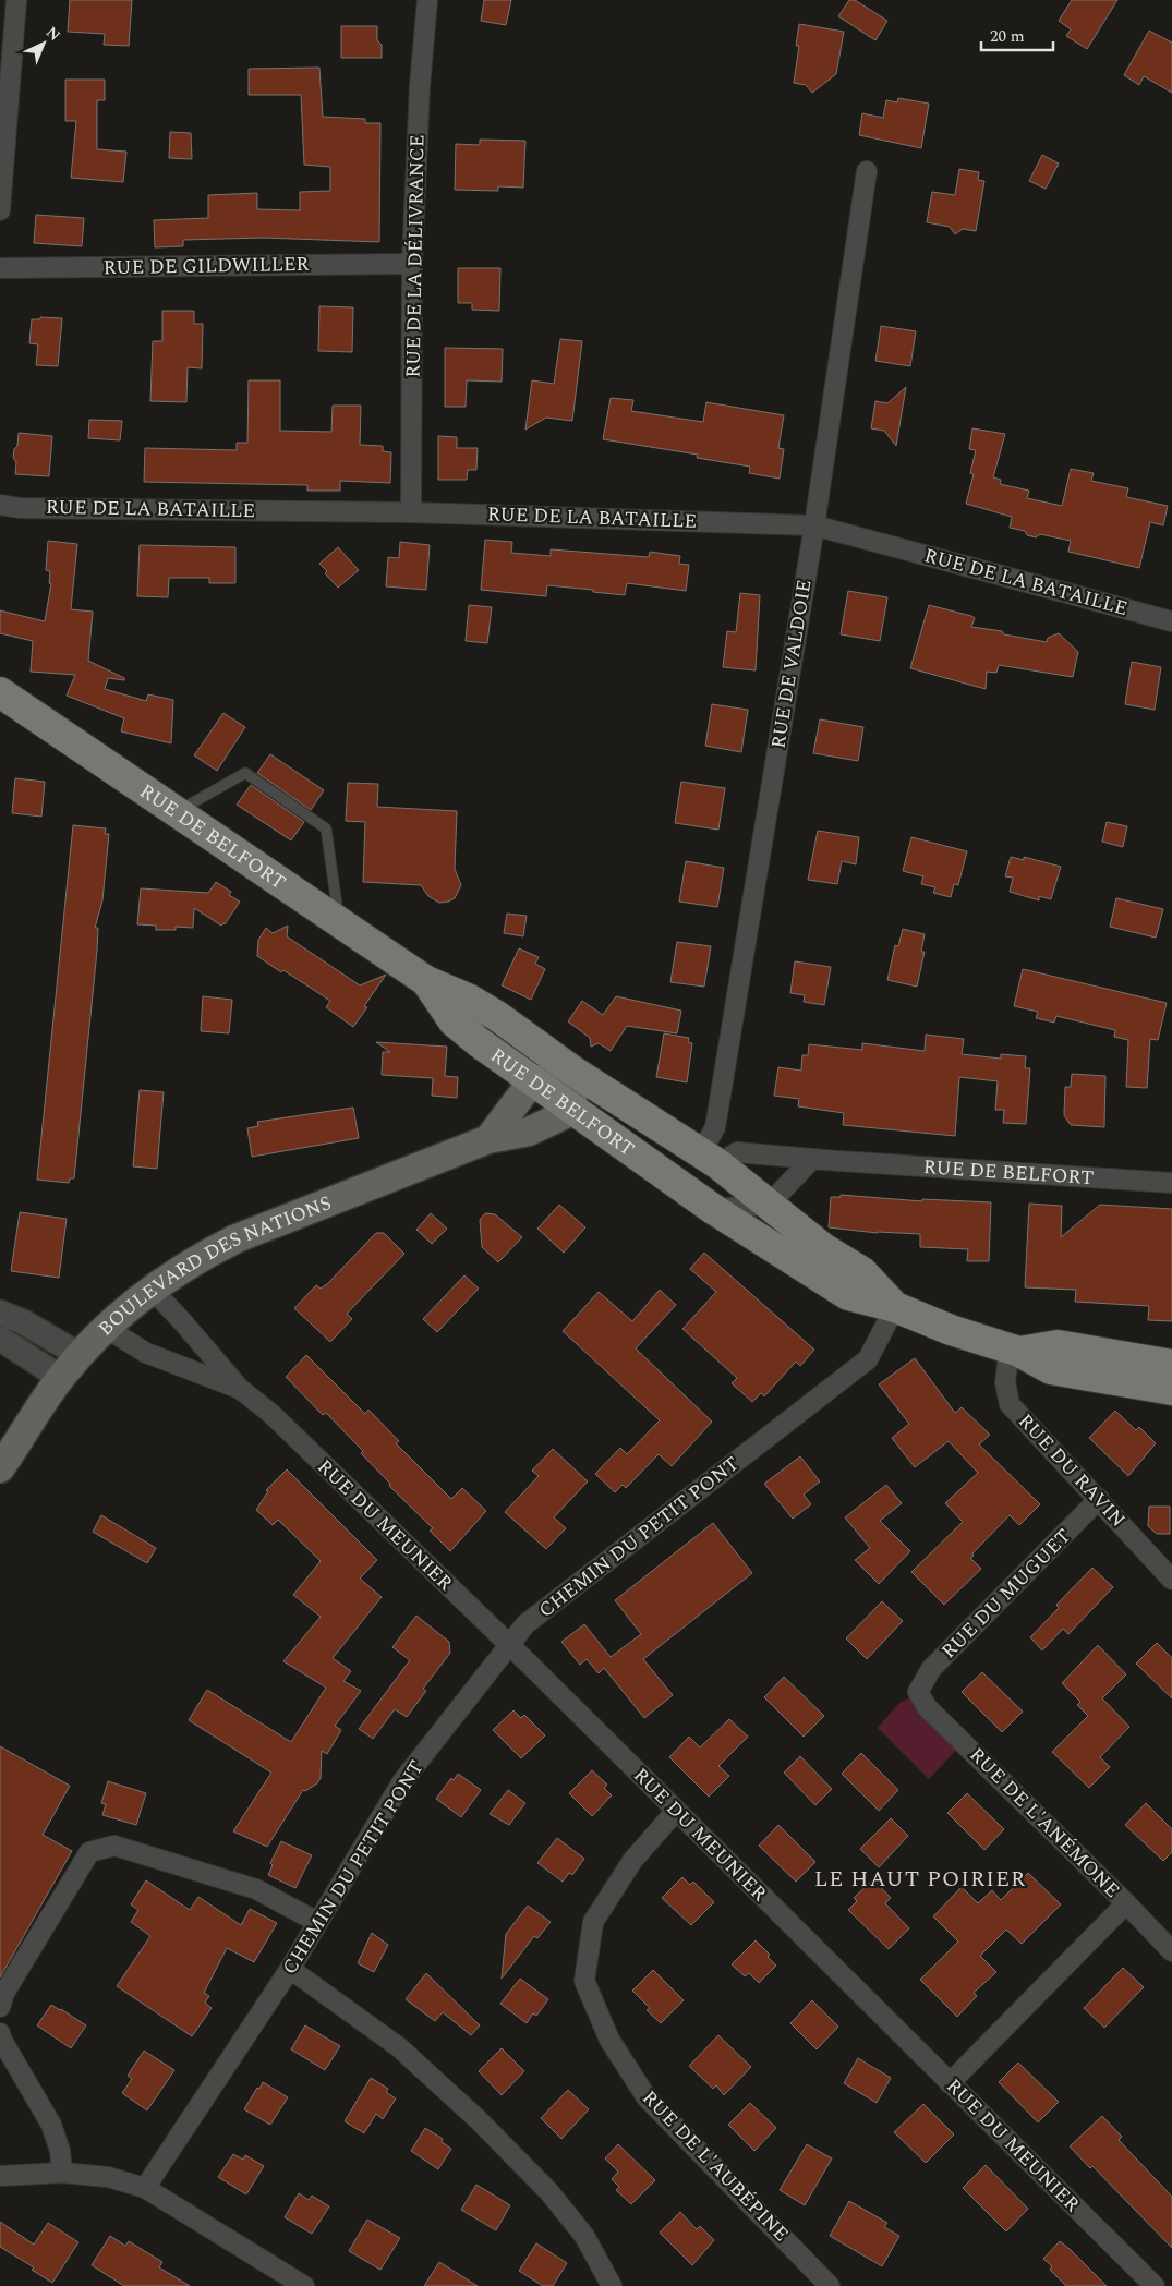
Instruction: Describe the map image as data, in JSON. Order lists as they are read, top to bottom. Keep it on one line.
{"streets":{"main road":["RUE DE BELFORT","BOULEVARD DES NATIONS"],"street":["RUE DE LA DÉLIVRANCE","RUE DE GILDWILLER","RUE DE LA BATAILLE","RUE DE VALDOIE","RUE DU RAVIN","RUE DU MEUNIER","CHEMIN DU PETIT PONT","RUE DU MUGUET","RUE DE L'ANÉMONE","RUE DE L'AUBÉPINE"]},"crossings":[["RUE DE LA DÉLIVRANCE","RUE DE GILDWILLER"],["RUE DE LA DÉLIVRANCE","RUE DE LA BATAILLE"],["RUE DE LA BATAILLE","RUE DE VALDOIE"],["RUE DE VALDOIE","RUE DE BELFORT"],["RUE DE BELFORT","BOULEVARD DES NATIONS"],["RUE DE BELFORT","RUE DU RAVIN"],["RUE DE BELFORT","CHEMIN DU PETIT PONT"],["BOULEVARD DES NATIONS","RUE DU MEUNIER"],["RUE DU RAVIN","RUE DU MUGUET"],["RUE DU MEUNIER","CHEMIN DU PETIT PONT"],["RUE DU MEUNIER","RUE DE L'AUBÉPINE"],["RUE DU MUGUET","RUE DE L'ANÉMONE"]],"districts":["LE HAUT POIRIER"],"scale_bar":"20 m","north":"top right"}
